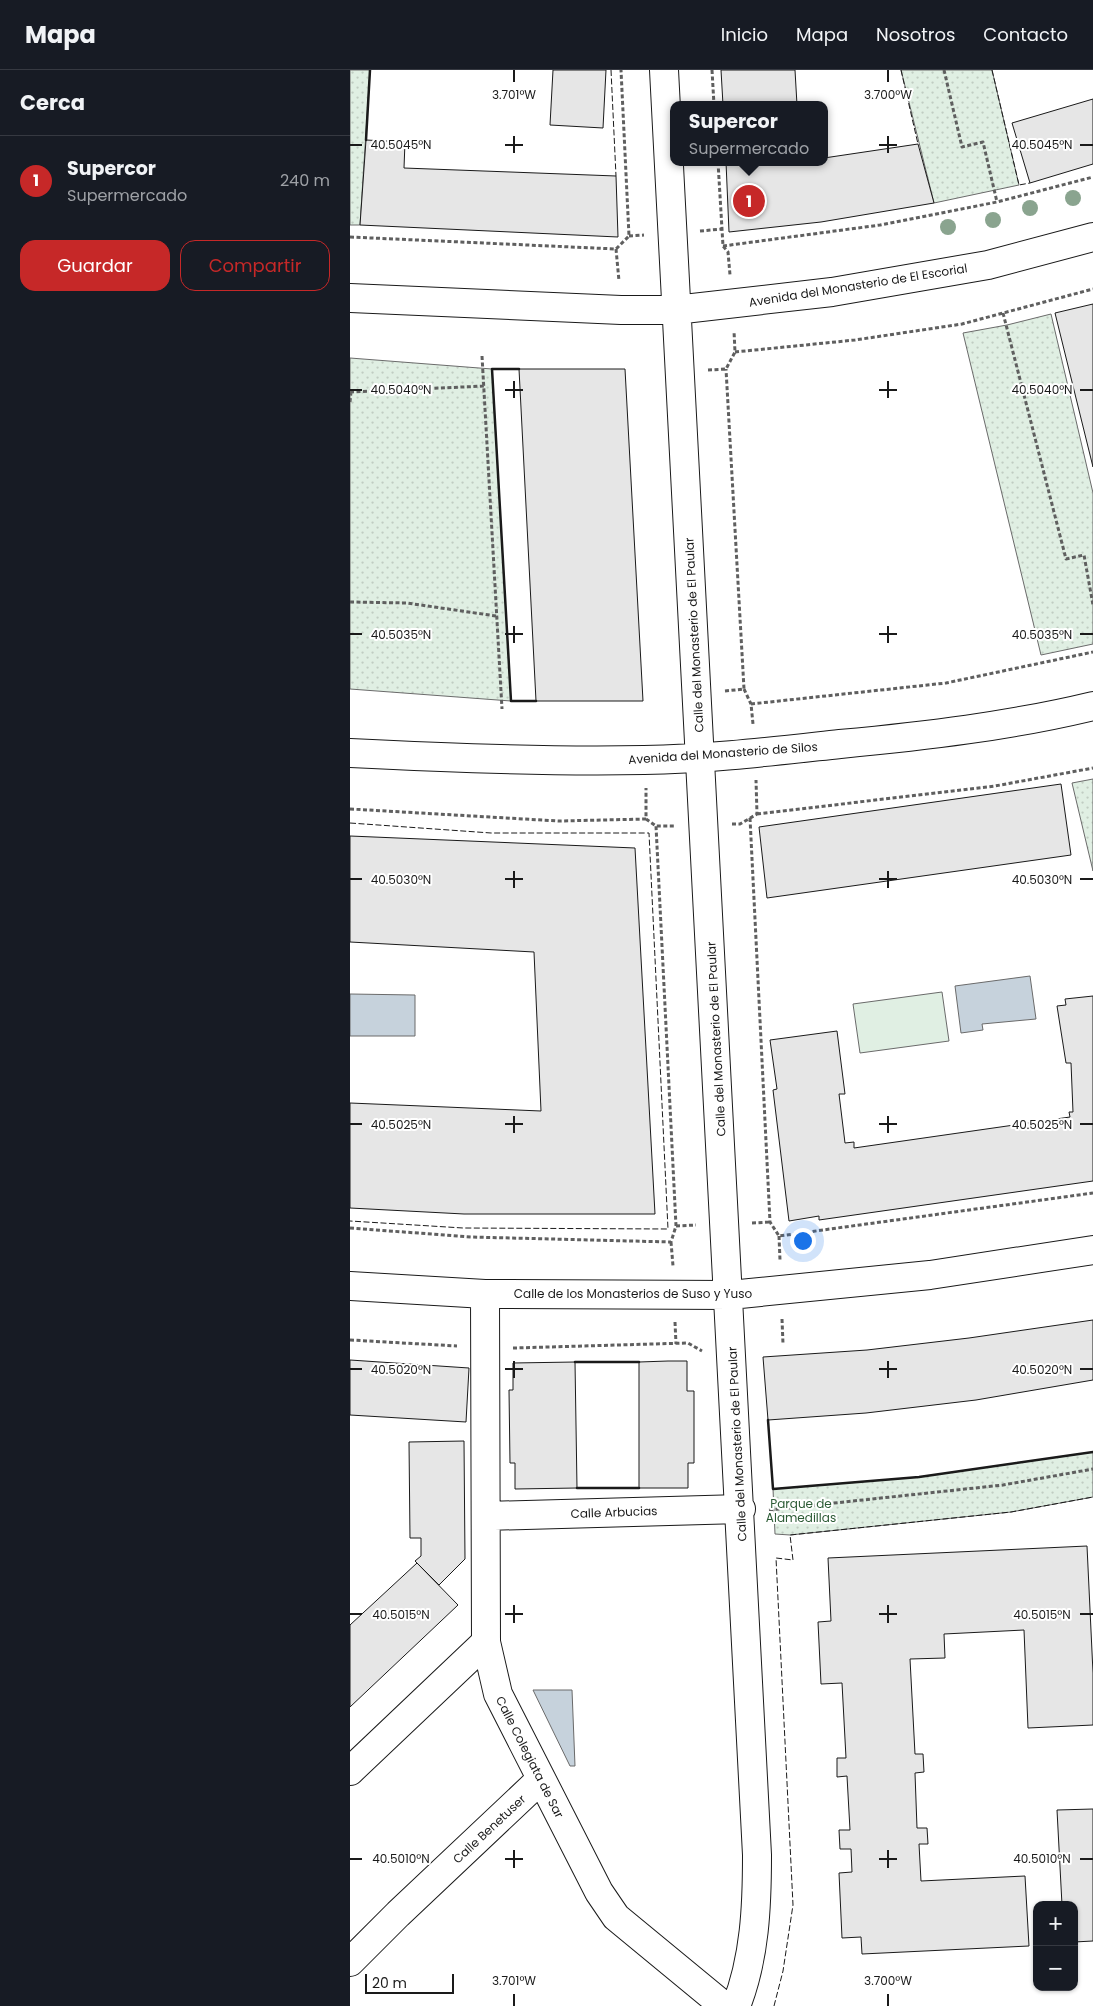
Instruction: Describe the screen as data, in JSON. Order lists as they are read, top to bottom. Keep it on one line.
{"streets":{"street":["Avenida del Monasterio de El Escorial","Calle del Monasterio de El Paular","Avenida del Monasterio de Silos","Calle de los Monasterios de Suso y Yuso","Calle Arbucias","Calle Colegiata de Sar","Calle Benetuser"]},"crossings":[["Avenida del Monasterio de El Escorial","Calle del Monasterio de El Paular"],["Calle del Monasterio de El Paular","Avenida del Monasterio de Silos"],["Calle del Monasterio de El Paular","Calle de los Monasterios de Suso y Yuso"],["Calle del Monasterio de El Paular","Calle Arbucias"],["Calle de los Monasterios de Suso y Yuso","Calle Colegiata de Sar"],["Calle Arbucias","Calle Colegiata de Sar"],["Calle Colegiata de Sar","Calle Benetuser"]],"parks":["Parque de Alamedillas"],"scale_bar":"20 m","page":{"header":"Mapa","nav":["Inicio","Mapa","Nosotros","Contacto"],"heading":"Cerca","popup":["Supercor","Supermercado"],"list":[{"mark":"1","name":"Supercor","note":"Supermercado","value":"240 m"}],"pins":"1","buttons":["Guardar","Compartir"],"map_buttons":["+","−"],"scale":"20 m"},"coordinates":["3.701°W","3.700°W","40.5045°N","40.5040°N","40.5035°N","40.5030°N","40.5025°N","40.5020°N","40.5015°N","40.5010°N"]}
